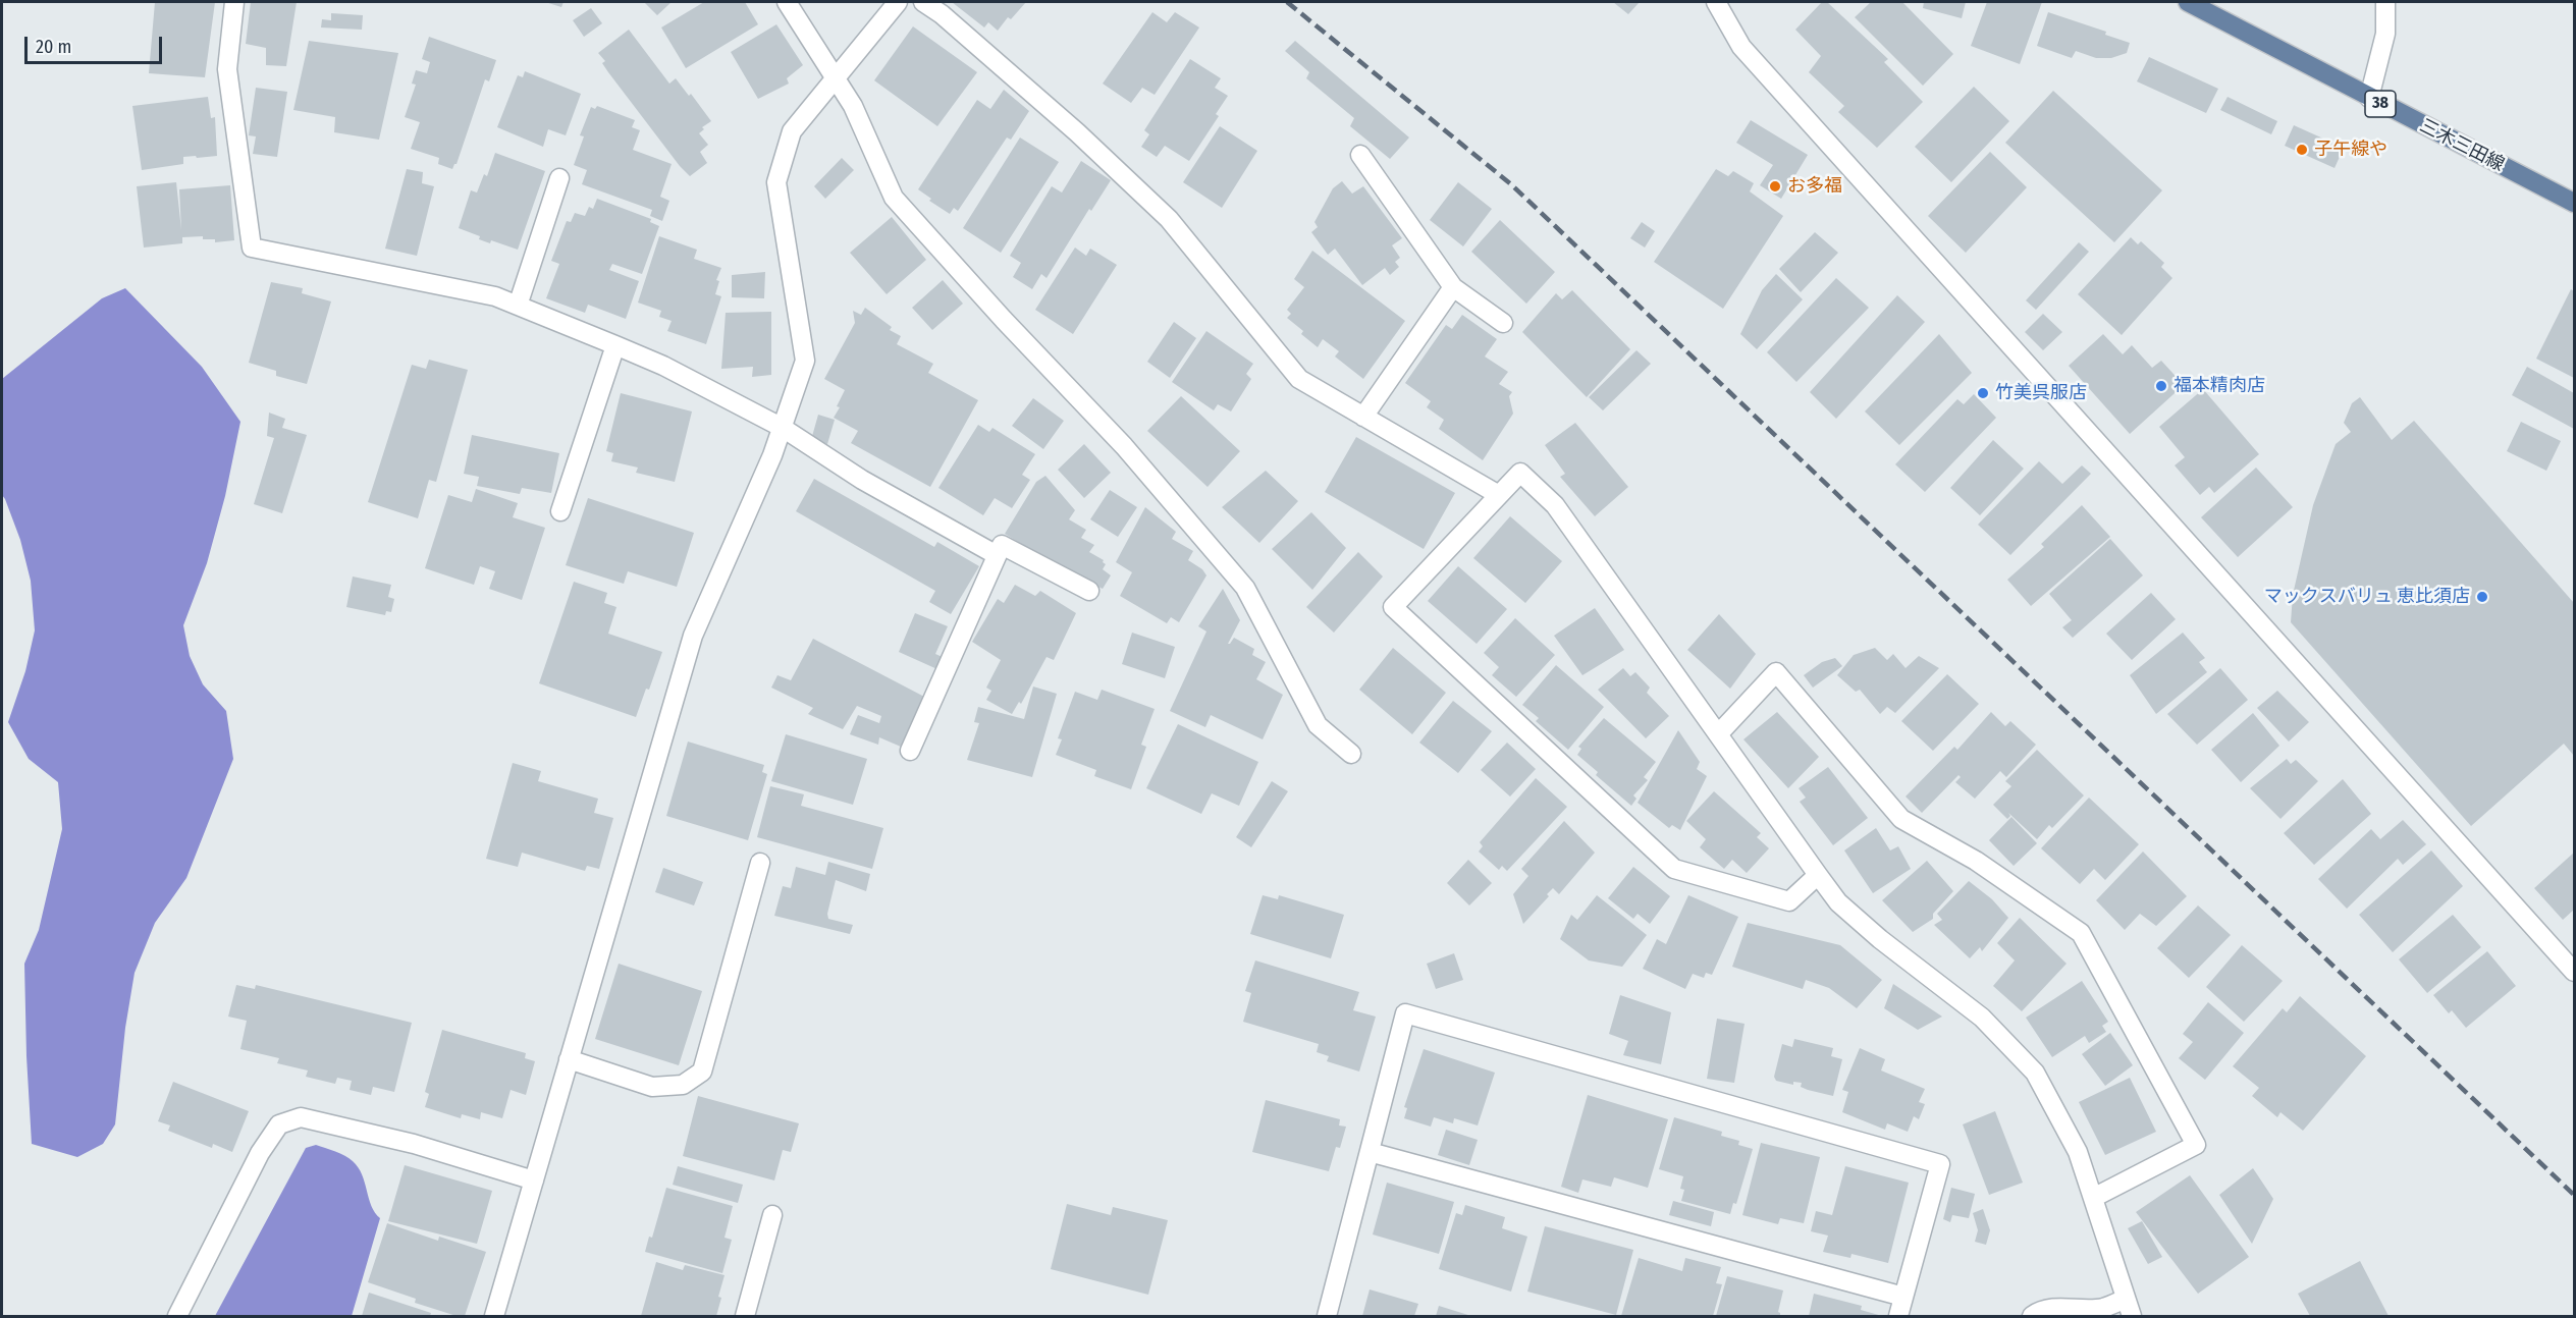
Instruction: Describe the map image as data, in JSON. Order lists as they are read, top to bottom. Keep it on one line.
{"streets":{"main road":["38","三木三田線"]},"places":["子午線や","お多福","福本精肉店","竹美呉服店","マックスバリュ 恵比須店"],"scale_bar":"20 m"}
